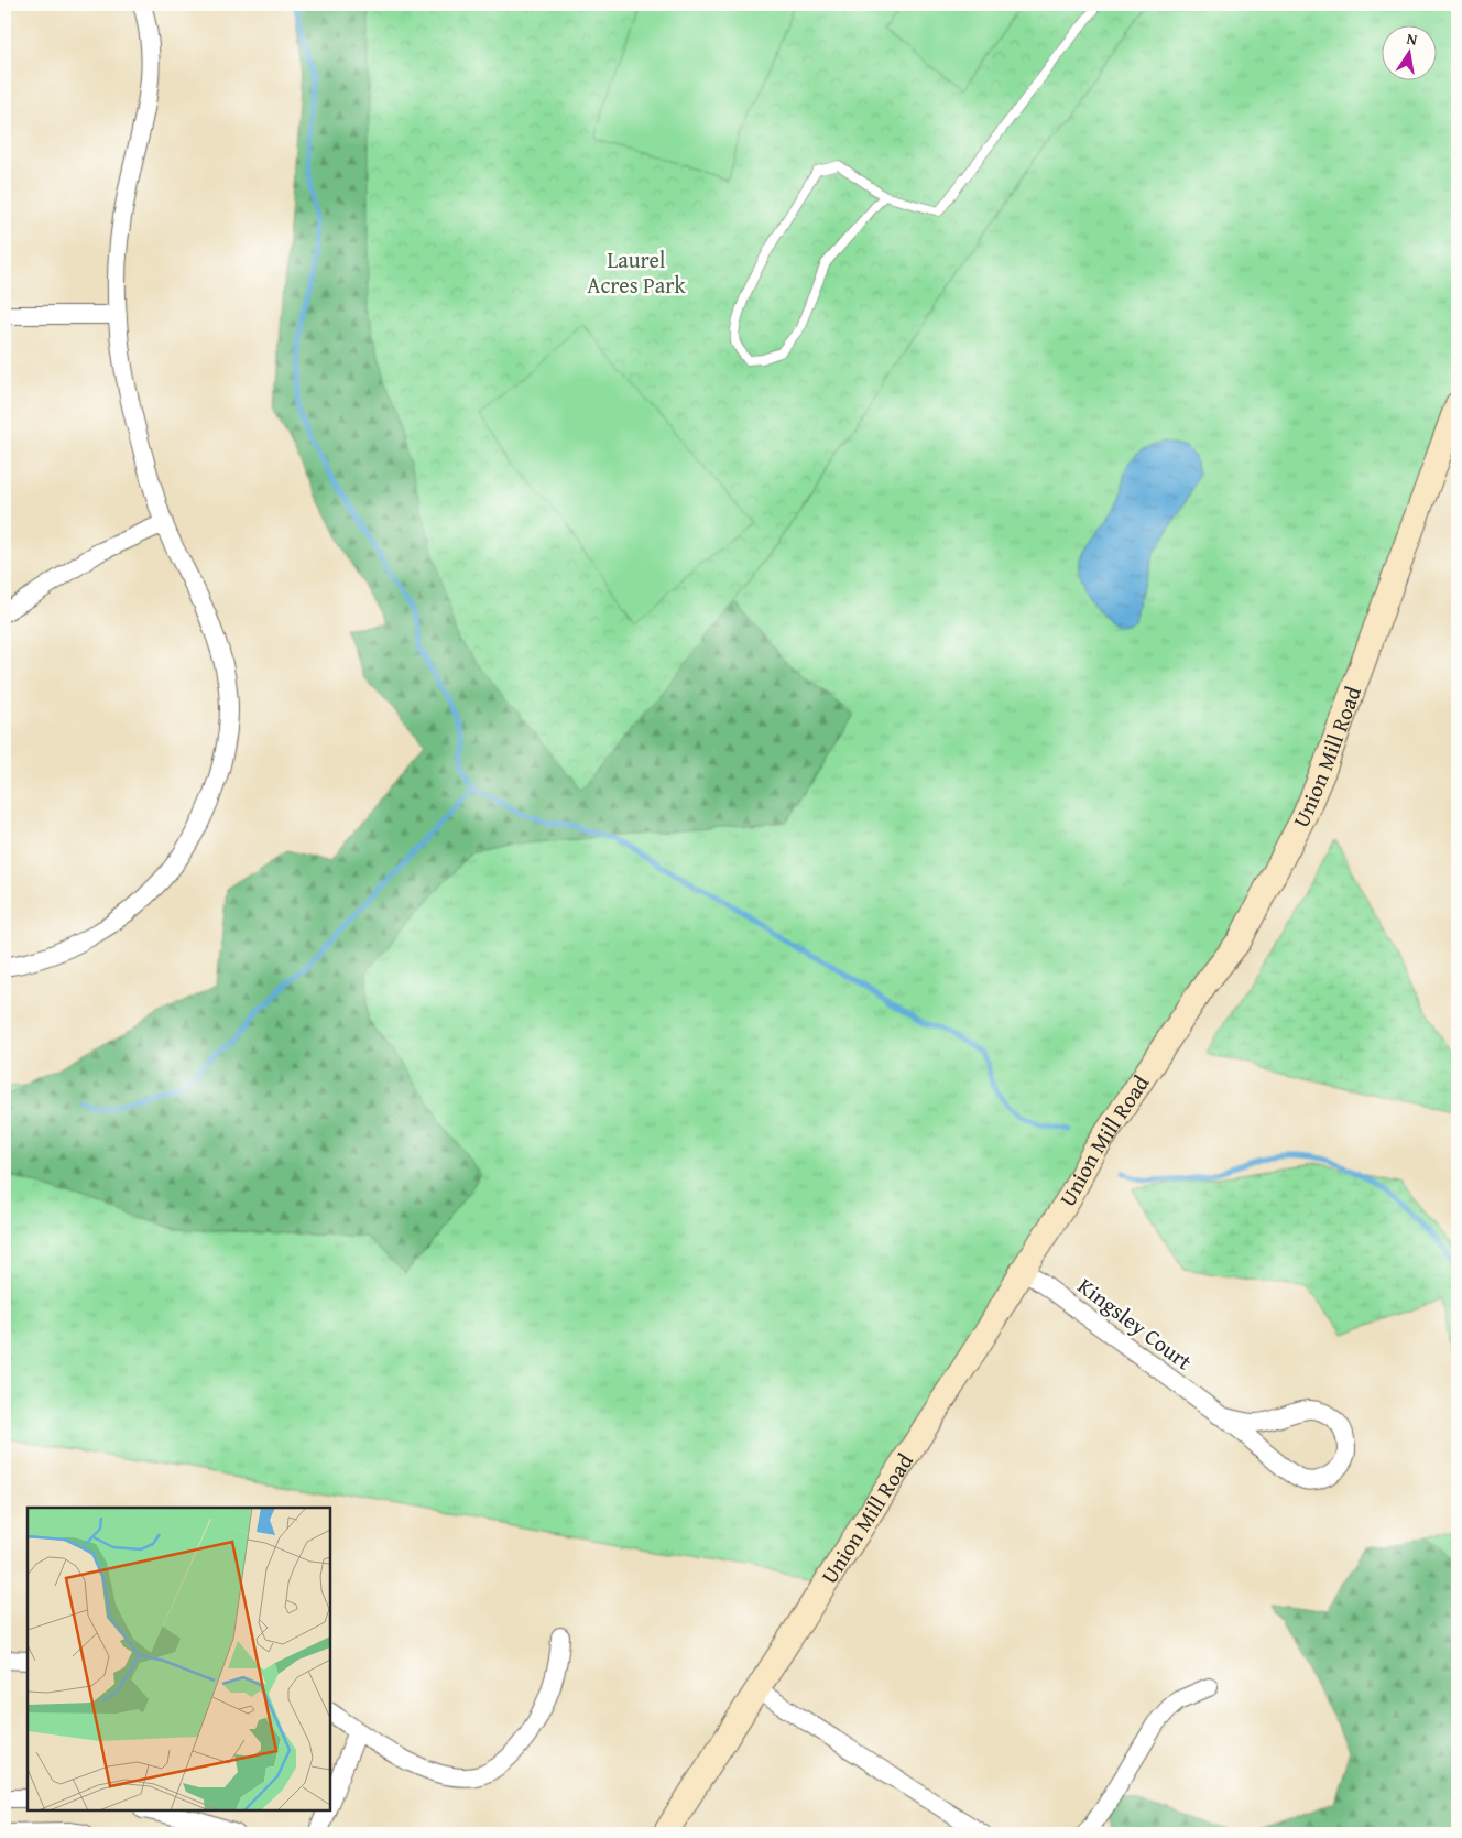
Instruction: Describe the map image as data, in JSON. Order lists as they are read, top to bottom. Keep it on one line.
{"streets":{"street":["Union Mill Road","Kingsley Court"]},"crossings":[["Union Mill Road","Kingsley Court"]],"parks":["Laurel Acres Park"],"north":"top"}
